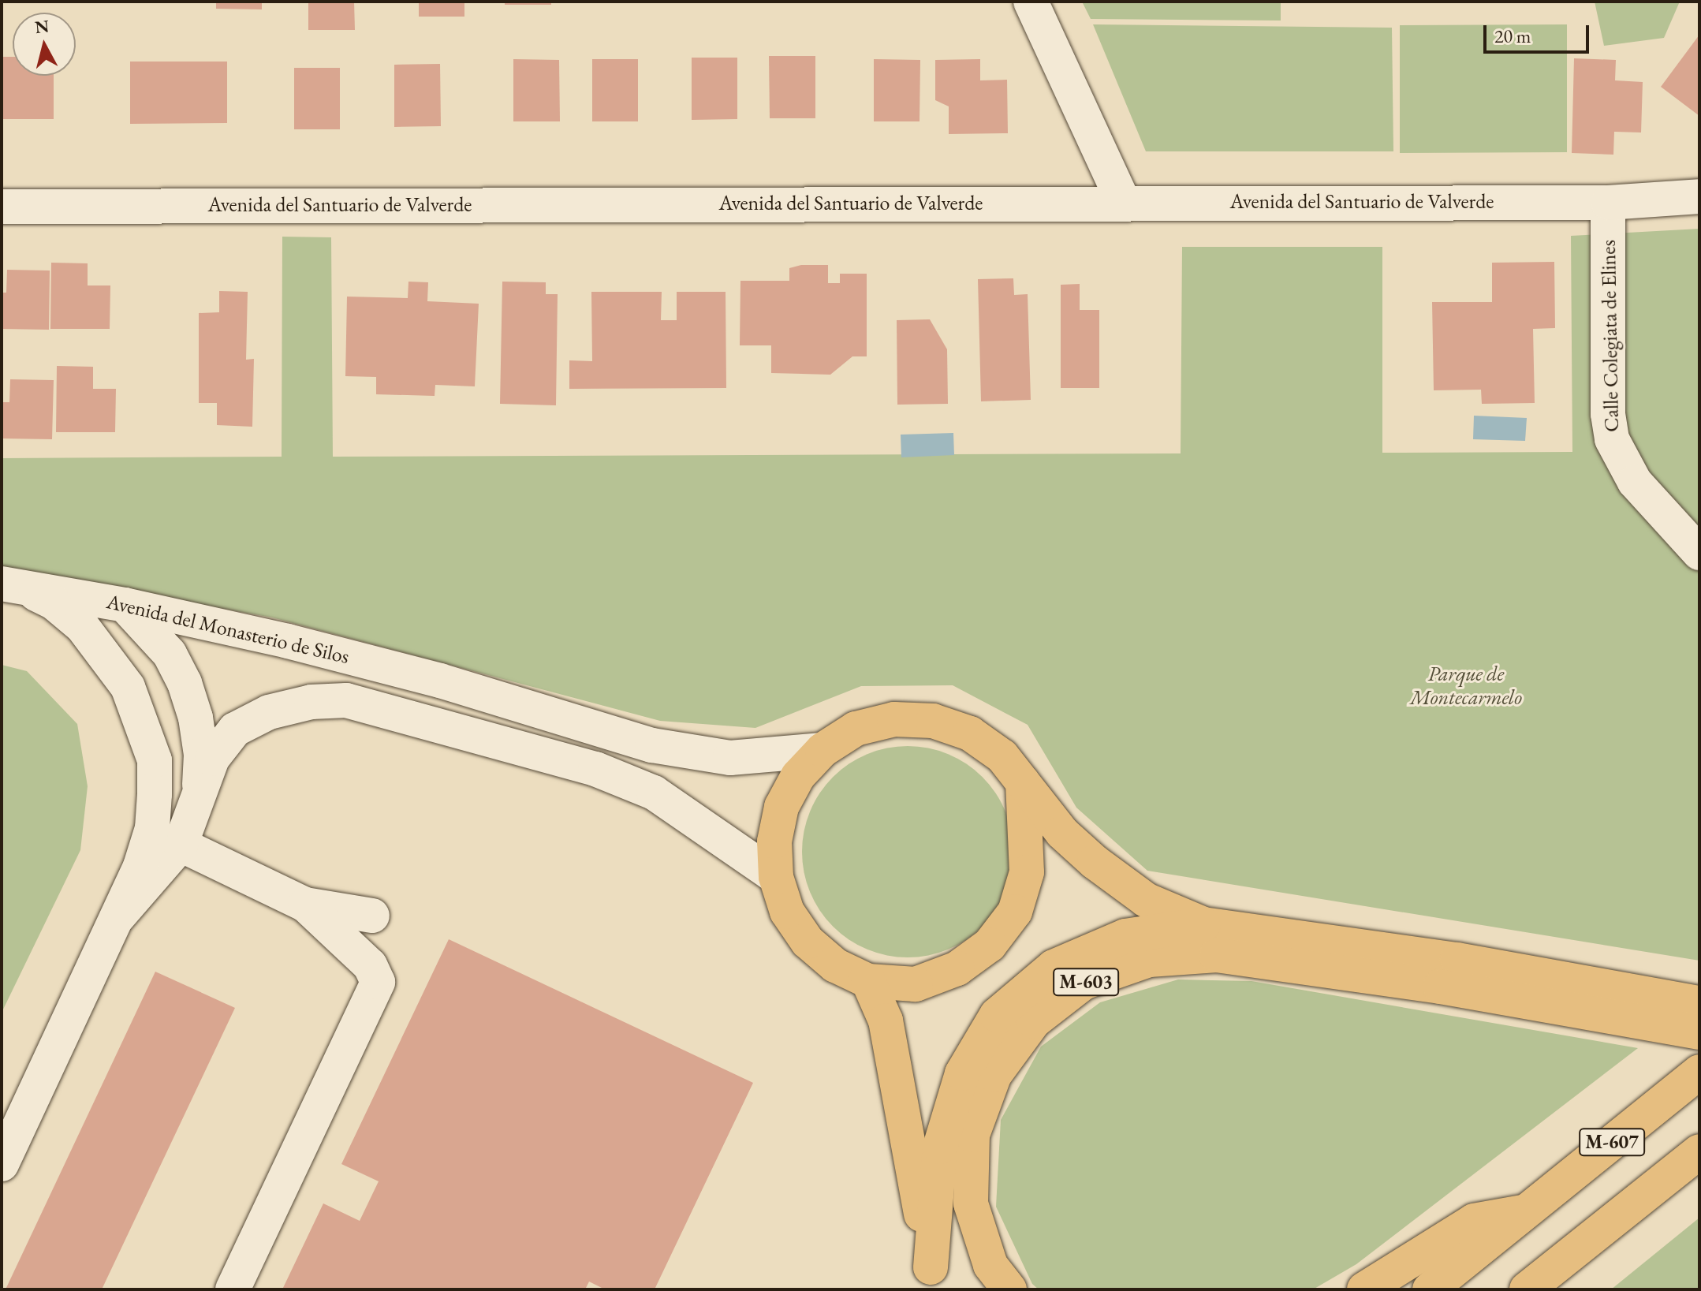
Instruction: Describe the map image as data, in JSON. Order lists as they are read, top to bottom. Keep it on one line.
{"streets":{"main road":["M-603","M-607"],"street":["Avenida del Santuario de Valverde","Calle Colegiata de Elines","Avenida del Monasterio de Silos"]},"crossings":[["Avenida del Santuario de Valverde","Calle Colegiata de Elines"]],"parks":["Parque de Montecarmelo"],"scale_bar":"20 m","north":"top"}
